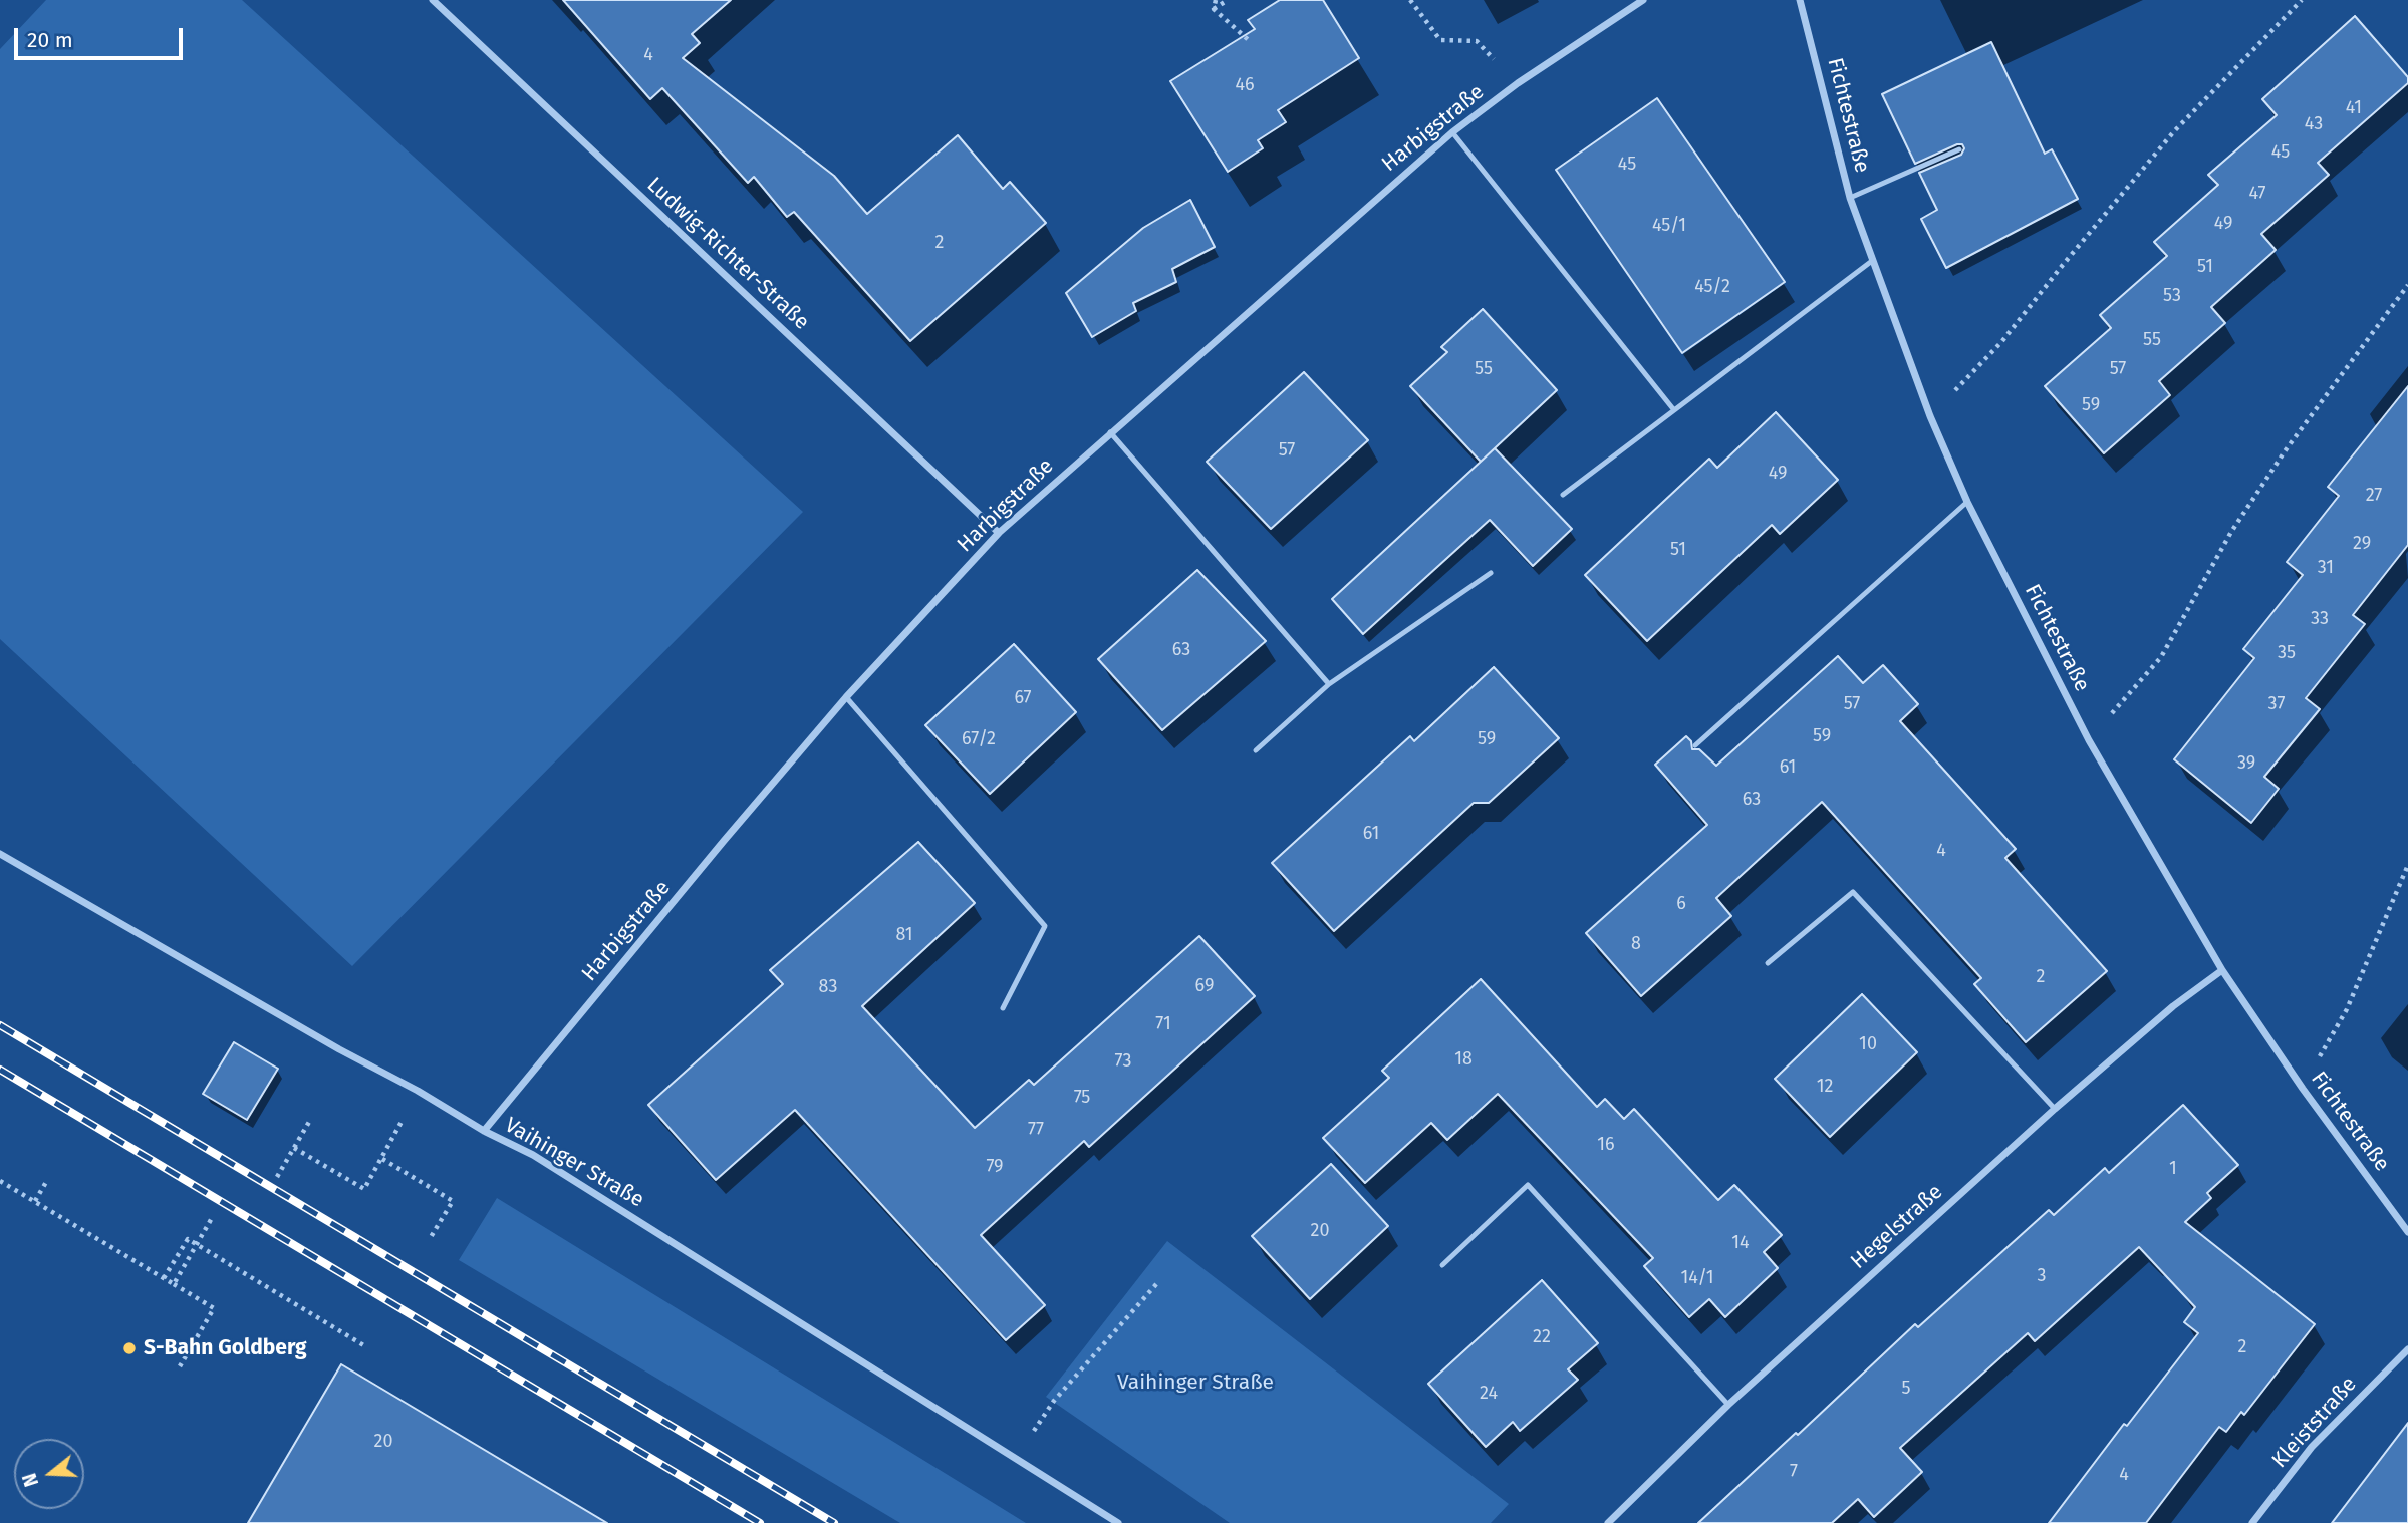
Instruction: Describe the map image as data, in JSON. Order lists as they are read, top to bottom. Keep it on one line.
{"streets":{"street":["Fichtestraße","Harbigstraße","Ludwig-Richter-Straße","Vaihinger Straße","Hegelstraße","Kleiststraße"]},"crossings":[["Fichtestraße","Hegelstraße"],["Harbigstraße","Ludwig-Richter-Straße"],["Harbigstraße","Vaihinger Straße"]],"parks":["Vaihinger Straße"],"places":["S-Bahn Goldberg"],"house_numbers":["4","46","41","43","45","45","47","49","45/1","2","51","45/2","53","55","55","57","59","57","49","27","29","51","31","33","63","35","67","57","37","59","67/2","59","39","61","63","61","4","6","81","8","2","69","83","71","10","18","73","12","75","77","16","79","1","20","14","3","14/1","22","2","5","24","20","7","4"],"scale_bar":"20 m","north":"left"}
